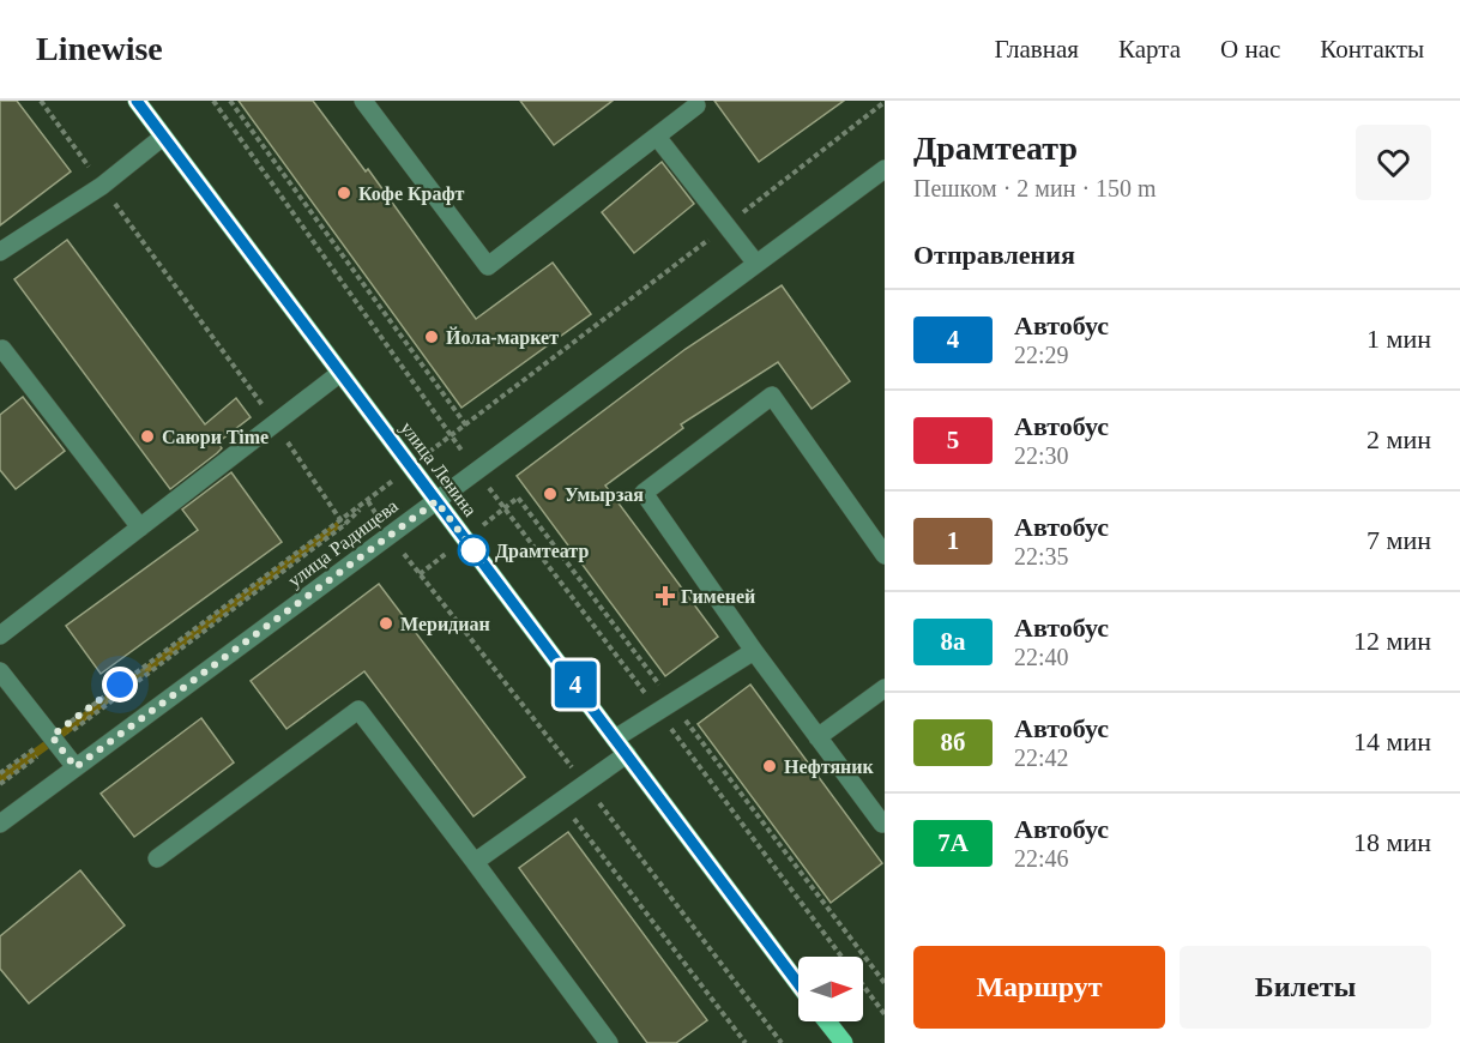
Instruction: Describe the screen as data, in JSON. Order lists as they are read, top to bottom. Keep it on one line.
{"streets":{"main road":["улица Ленина"],"street":["улица Радищева"]},"crossings":[["улица Ленина","улица Радищева"]],"places":{"other":["Кофе Крафт","Йола-маркет","Саюри Time","Умырзая","Драмтеатр","Меридиан","Нефтяник"],"health":["Гименей"]},"lines":["bus line 4"],"north":"right","page":{"header":"Linewise","nav":["Главная","Карта","О нас","Контакты"],"on_map":"4","heading":[["Драмтеатр","Пешком · 2 мин · 150 m"],"Отправления"],"list":[{"mark":"4","name":"Автобус","note":"22:29","value":"1 мин"},{"mark":"5","name":"Автобус","note":"22:30","value":"2 мин"},{"mark":"1","name":"Автобус","note":"22:35","value":"7 мин"},{"mark":"8а","name":"Автобус","note":"22:40","value":"12 мин"},{"mark":"8б","name":"Автобус","note":"22:42","value":"14 мин"},{"mark":"7А","name":"Автобус","note":"22:46","value":"18 мин"}],"buttons":["Маршрут","Билеты"]}}
